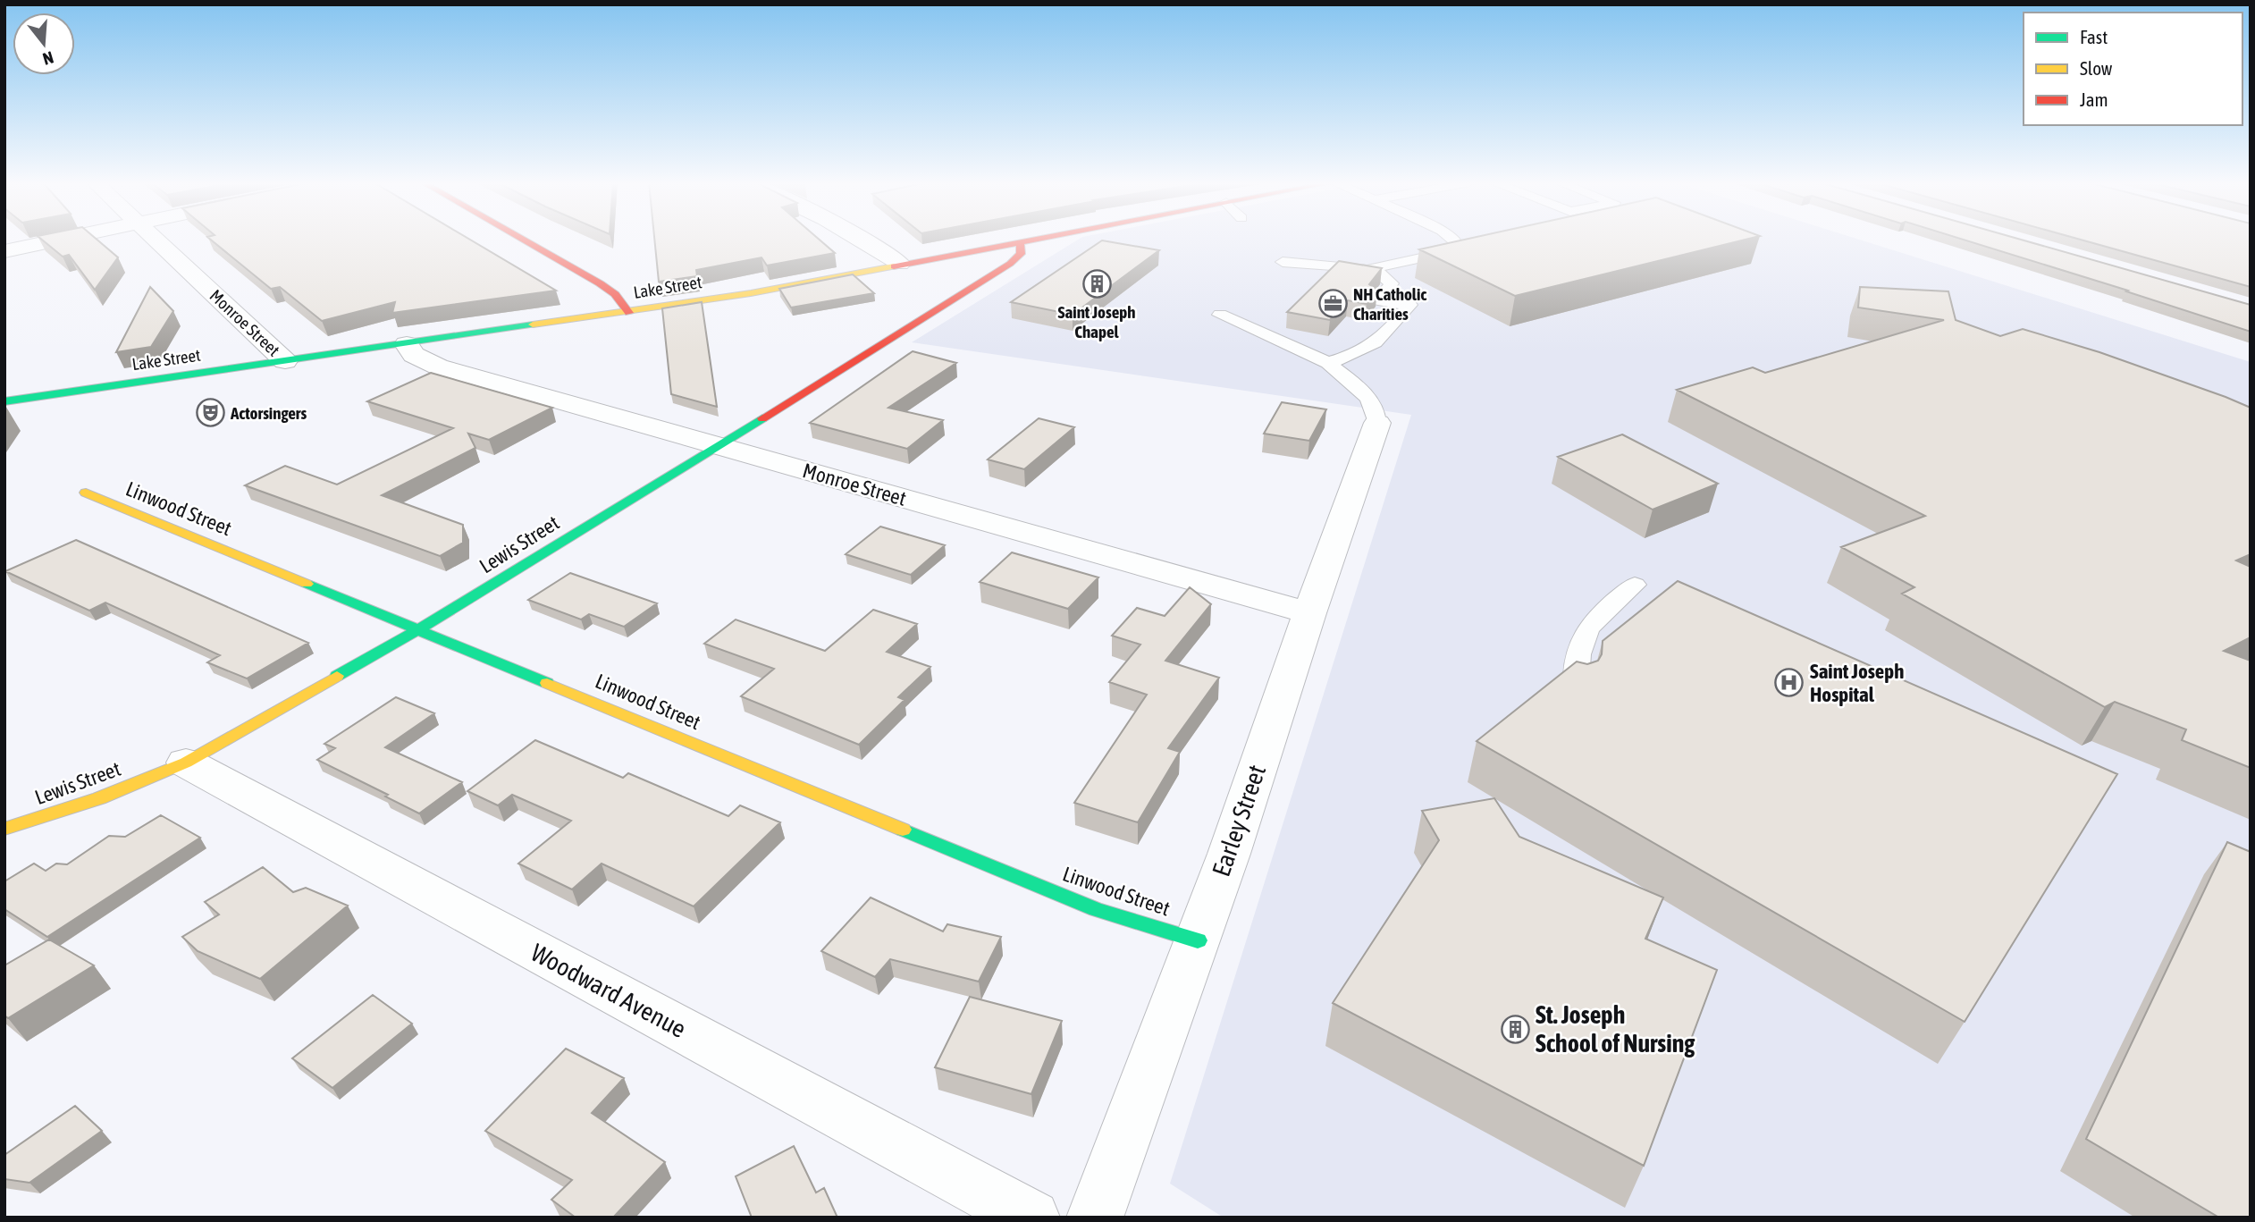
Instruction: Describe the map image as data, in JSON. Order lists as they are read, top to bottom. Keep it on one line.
{"streets":{"street":["Lake Street","Monroe Street","Linwood Street","Lewis Street","Earley Street","Woodward Avenue"]},"crossings":[["Lake Street","Monroe Street"],["Lake Street","Lewis Street"],["Monroe Street","Lewis Street"],["Monroe Street","Earley Street"],["Linwood Street","Lewis Street"],["Linwood Street","Earley Street"],["Lewis Street","Woodward Avenue"]],"places":{"building":["Saint Joseph Chapel","St. Joseph School of Nursing"],"office":["NH Catholic Charities"],"theatre":["Actorsingers"],"hospital":["Saint Joseph Hospital"]},"legend":["Fast","Slow","Jam"],"north":"bottom"}
